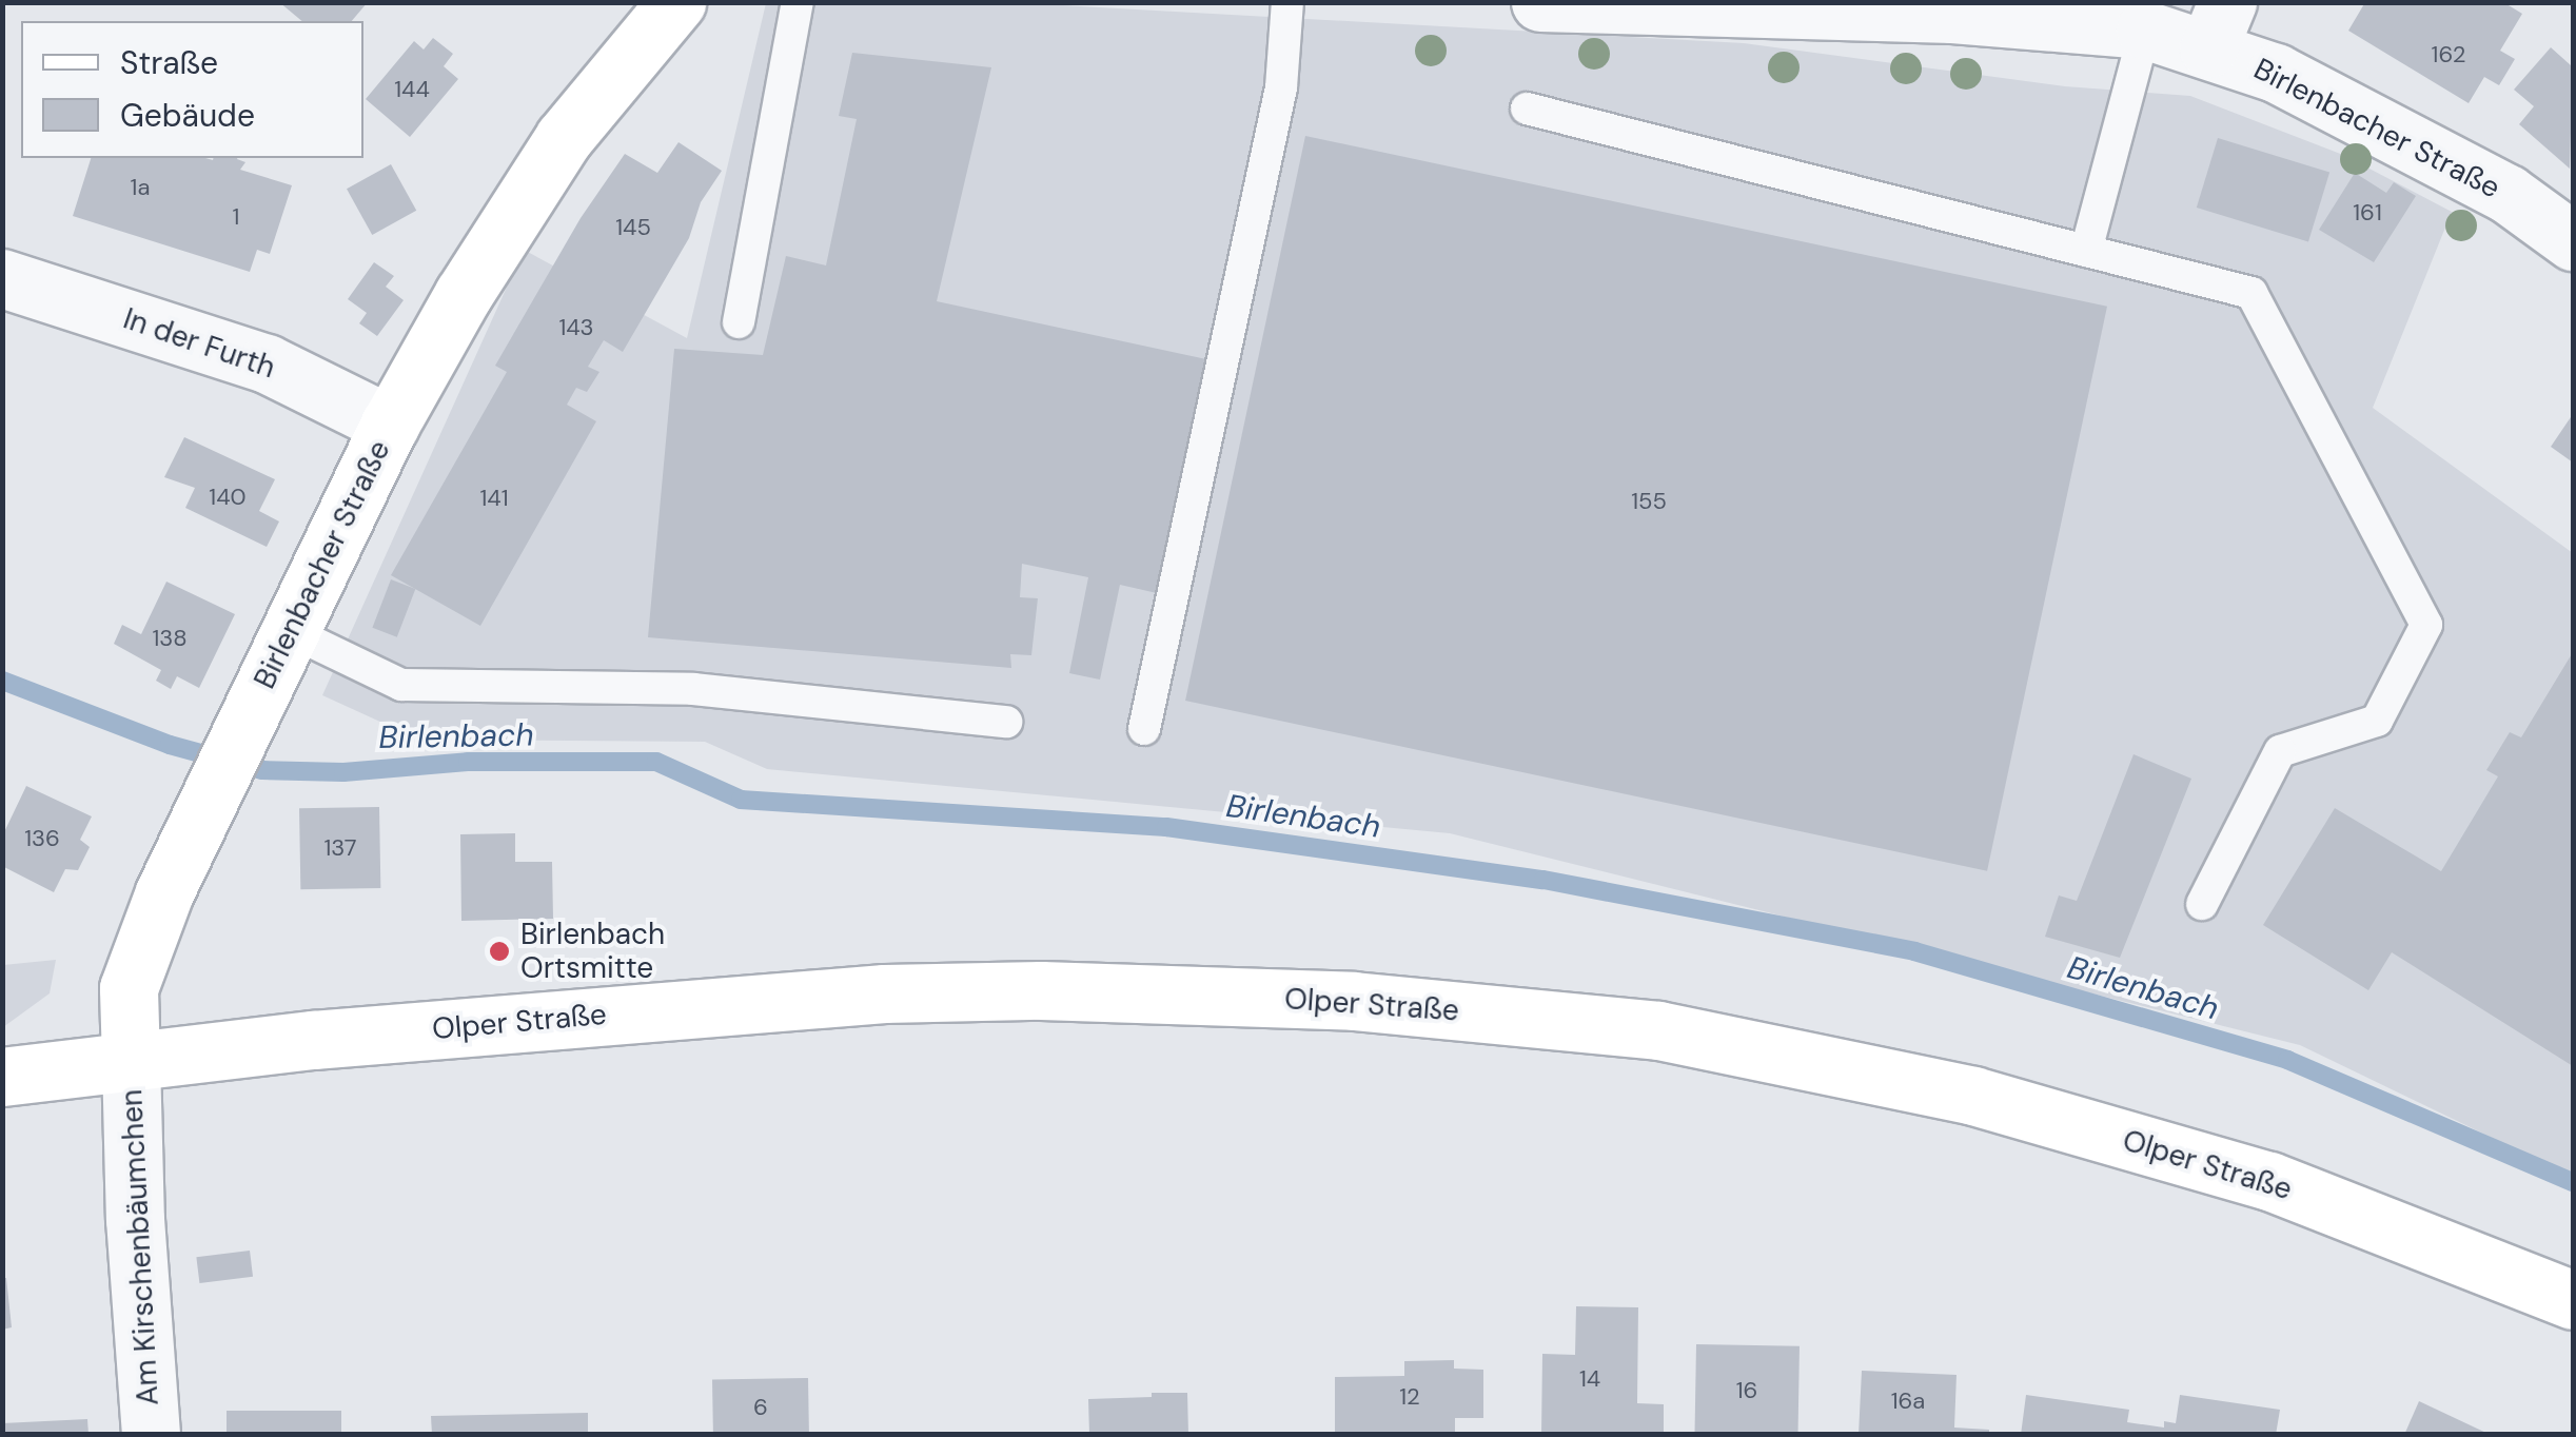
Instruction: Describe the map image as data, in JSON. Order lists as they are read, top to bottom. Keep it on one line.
{"streets":{"main road":["Birlenbacher Straße","Olper Straße"],"street":["In der Furth","Am Kirschenbäumchen"]},"crossings":[["Birlenbacher Straße","In der Furth"],["Birlenbacher Straße","Olper Straße"],["Birlenbacher Straße","Am Kirschenbäumchen"],["Olper Straße","Am Kirschenbäumchen"]],"water":["Birlenbach"],"places":["Birlenbach Ortsmitte"],"house_numbers":["162","144","1a","161","1","145","143","140","141","155","138","136","137","14","16","12","16a","6"],"legend":["Straße","Gebäude"]}
